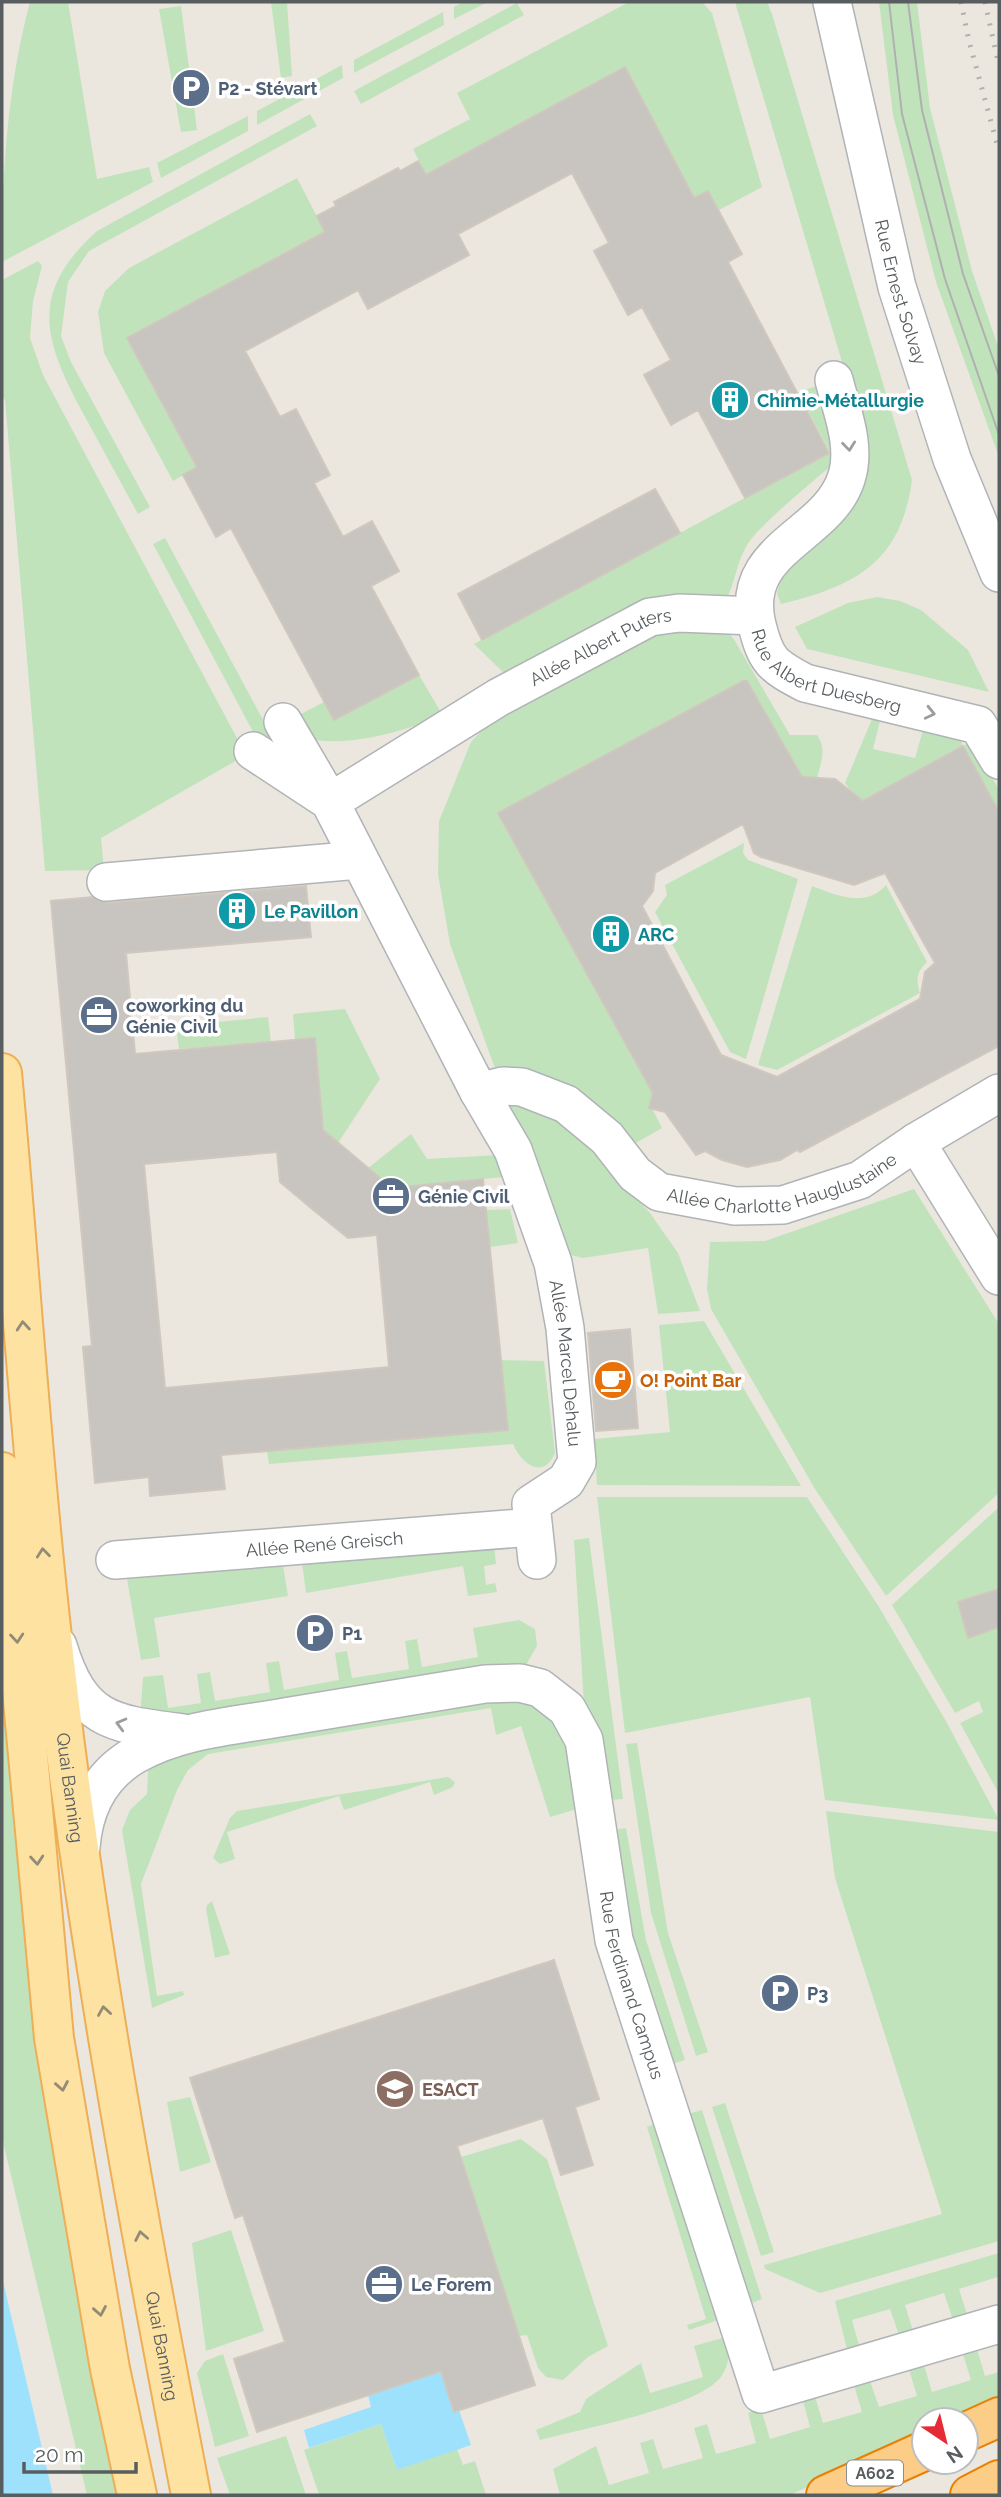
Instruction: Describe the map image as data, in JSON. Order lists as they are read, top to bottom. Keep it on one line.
{"streets":{"highway":["A602"],"main road":["Quai Banning"],"street":["Rue Ernest Solvay","Allée Albert Puters","Rue Albert Duesberg","Allée Charlotte Hauglustaine","Allée Marcel Dehalu","Allée René Greisch","Rue Ferdinand Campus"]},"crossings":[["Allée Albert Puters","Rue Albert Duesberg"],["Allée Charlotte Hauglustaine","Allée Marcel Dehalu"],["Allée Marcel Dehalu","Allée René Greisch"]],"places":{"parking":["P2 - Stévart","P1","P3"],"building":["Chimie-Métallurgie","Le Pavillon","ARC"],"office":["coworking du Génie Civil","Génie Civil","Le Forem"],"cafe":["O! Point Bar"],"school or university":["ESACT"]},"scale_bar":"20 m","north":"bottom right"}
